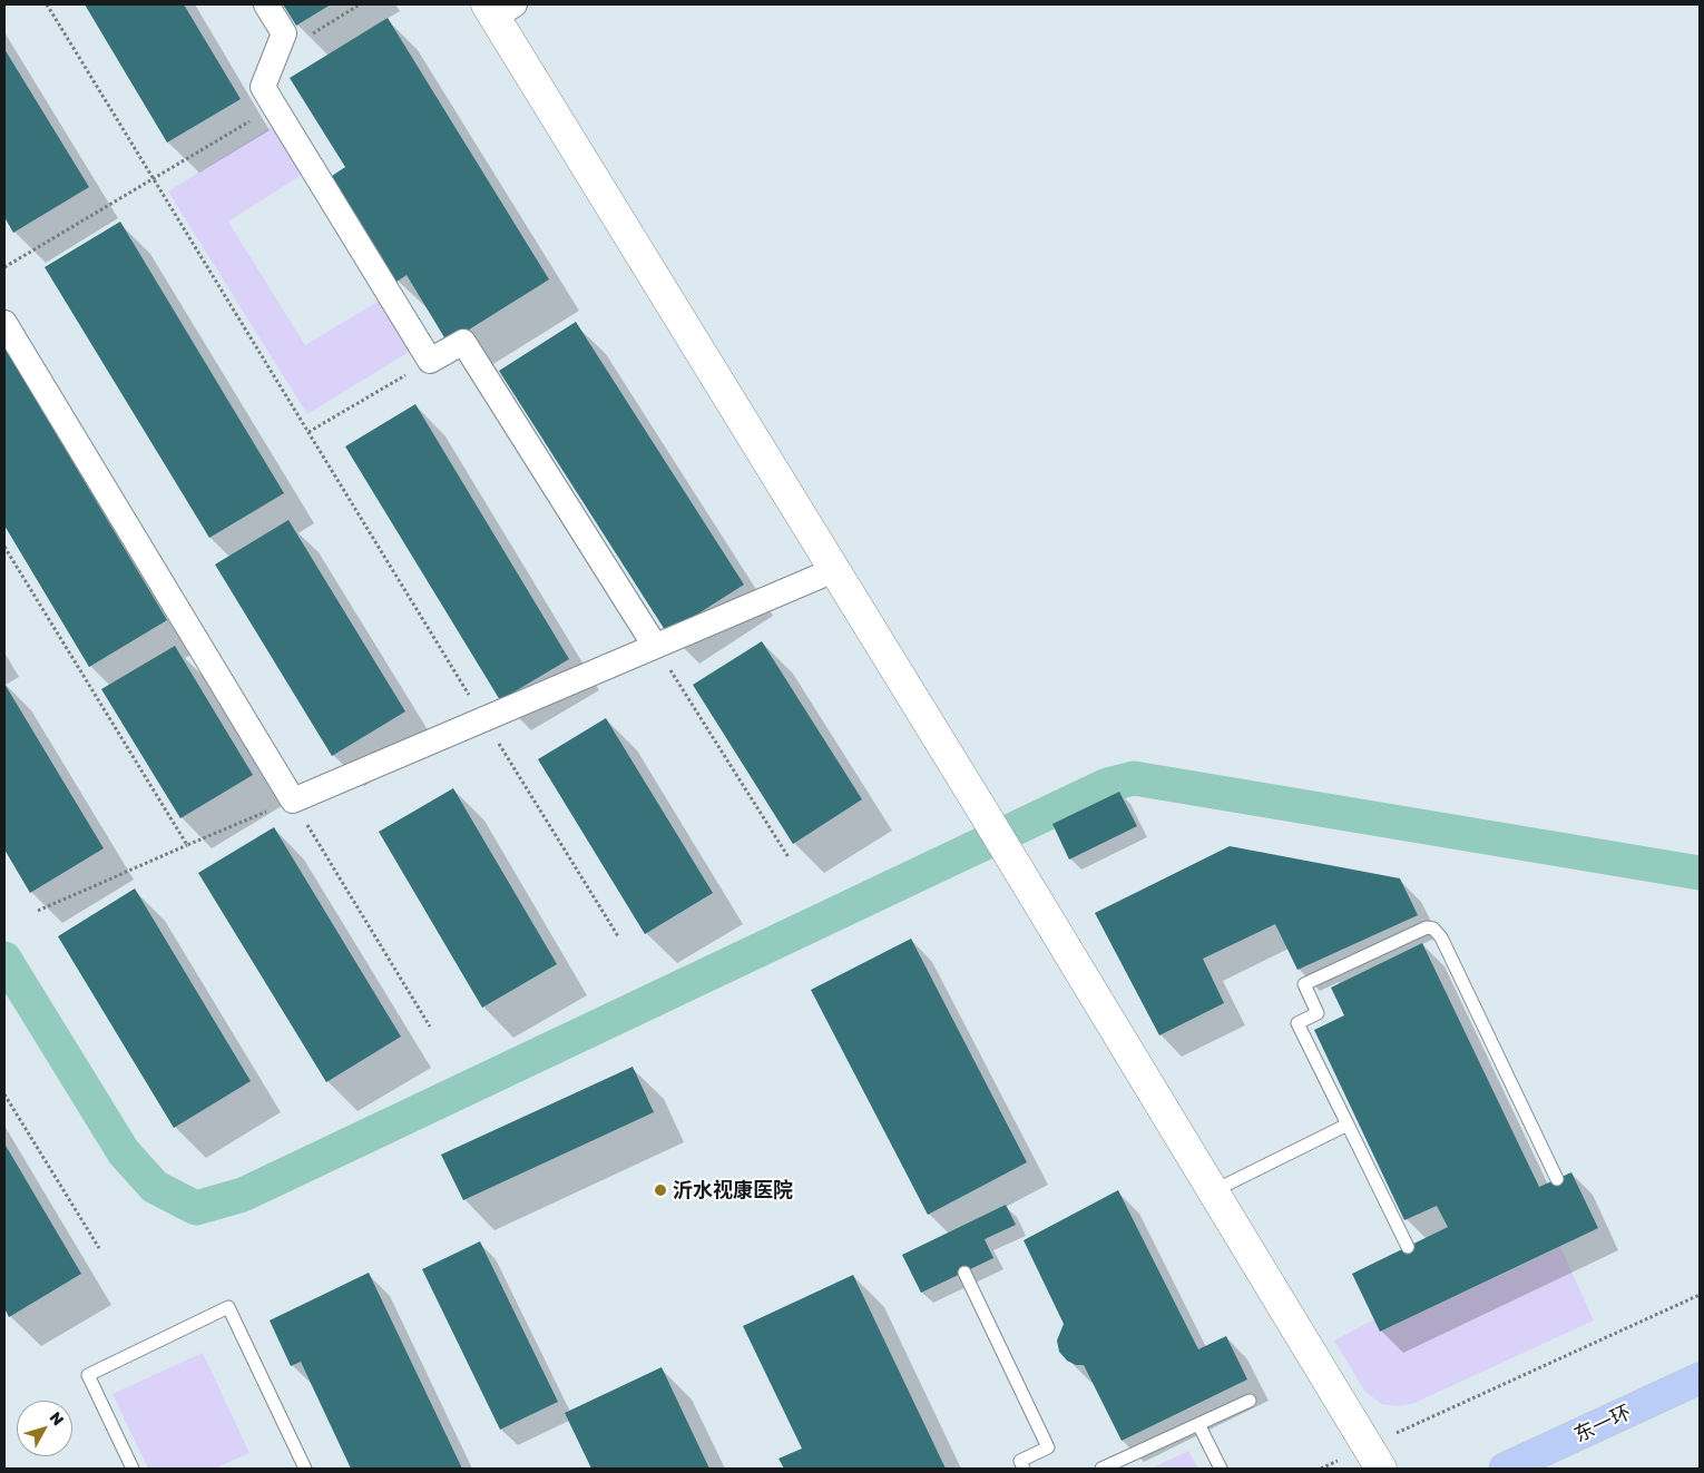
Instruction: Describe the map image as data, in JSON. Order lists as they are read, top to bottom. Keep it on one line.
{"streets":{"main road":["东一环"]},"places":["沂水视康医院"],"north":"top right"}
